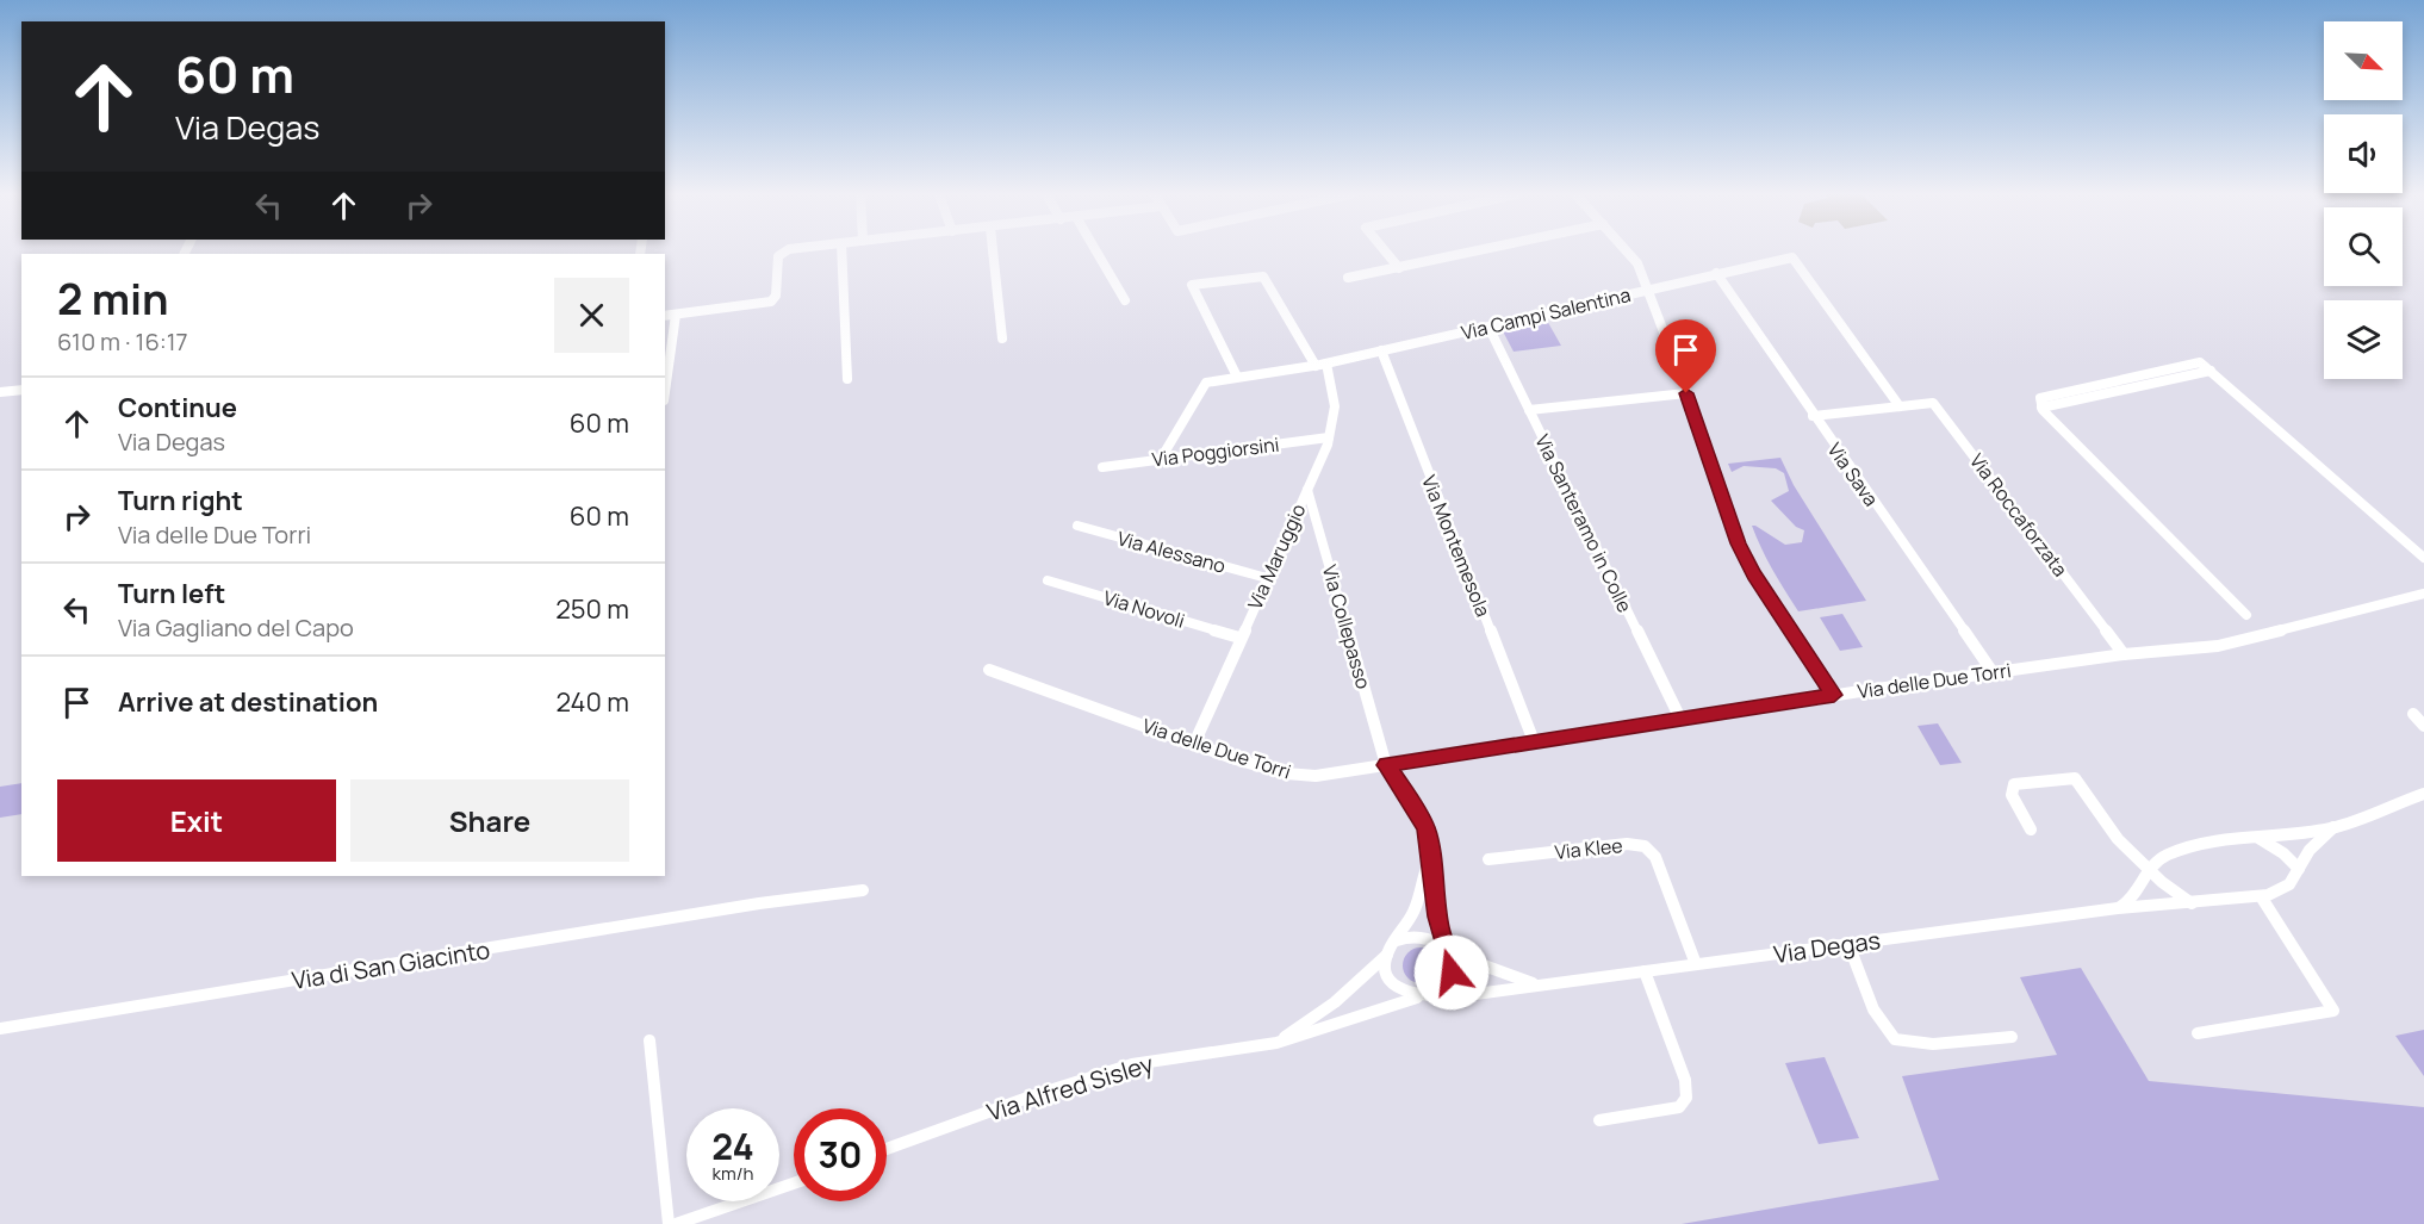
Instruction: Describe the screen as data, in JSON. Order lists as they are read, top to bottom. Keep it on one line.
{"streets":{"street":["Via Campi Salentina","Via Poggiorsini","Via Sava","Via Roccaforzata","Via Santeramo in Colle","Via Montemesola","Via Alessano","Via Maruggio","Via Novoli","Via Collepasso","Via delle Due Torri","Via Klee","Via Degas","Via di San Giacinto","Via Alfred Sisley"]},"crossings":[["Via Campi Salentina","Via Poggiorsini"],["Via Campi Salentina","Via Sava"],["Via Campi Salentina","Via Roccaforzata"],["Via Campi Salentina","Via Santeramo in Colle"],["Via Campi Salentina","Via Montemesola"],["Via Campi Salentina","Via Maruggio"],["Via Poggiorsini","Via Maruggio"],["Via Sava","Via delle Due Torri"],["Via Roccaforzata","Via delle Due Torri"],["Via Santeramo in Colle","Via delle Due Torri"],["Via Montemesola","Via delle Due Torri"],["Via Alessano","Via Maruggio"],["Via Maruggio","Via Novoli"],["Via Maruggio","Via Collepasso"],["Via Maruggio","Via delle Due Torri"],["Via Collepasso","Via delle Due Torri"],["Via Klee","Via Degas"],["Via Degas","Via Alfred Sisley"]],"north":"bottom right","page":{"turn":["60 m","Via Degas"],"heading":["2 min","610 m · 16:17"],"list":[{"name":"Continue","note":"Via Degas","value":"60 m"},{"name":"Turn right","note":"Via delle Due Torri","value":"60 m"},{"name":"Turn left","note":"Via Gagliano del Capo","value":"250 m"},{"name":"Arrive at destination","value":"240 m"}],"buttons":["Exit","Share"],"speed":"24 km/h","limit":"30"}}
